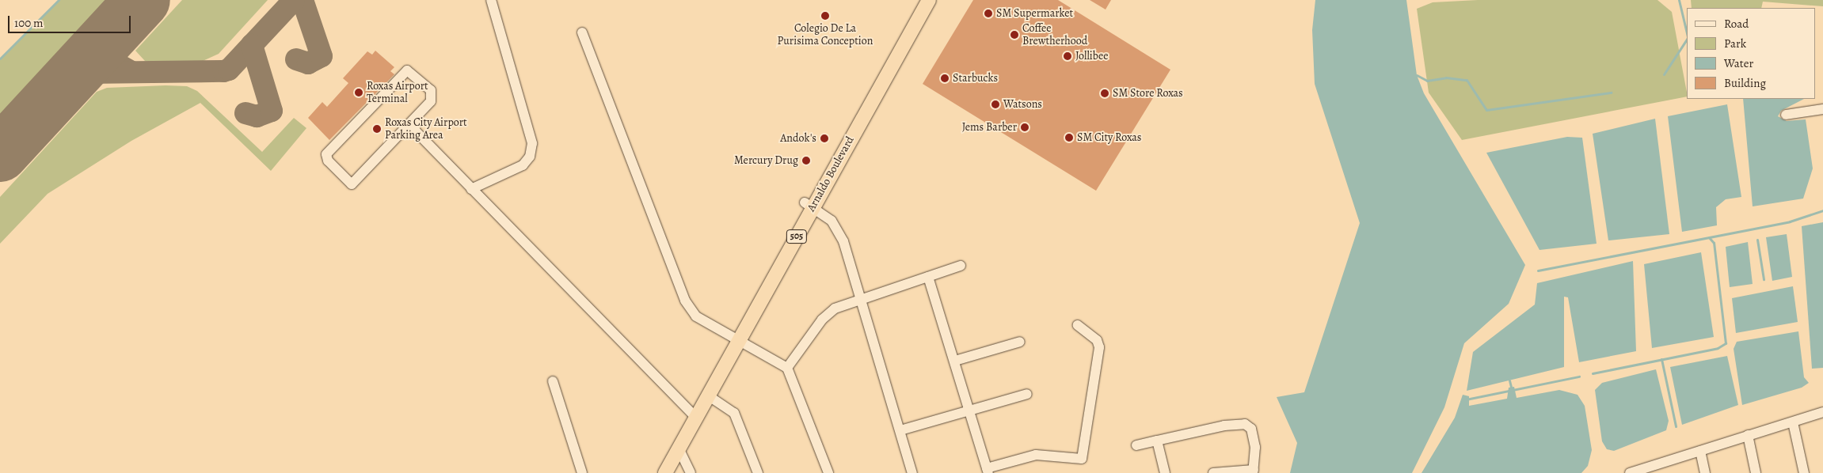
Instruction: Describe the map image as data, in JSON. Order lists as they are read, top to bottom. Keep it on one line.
{"streets":{"highway":["Arnaldo Boulevard","505"]},"places":["SM Supermarket","Colegio De La Purisima Conception","Coffee Brewtherhood","Jollibee","Starbucks","Roxas Airport Terminal","SM Store Roxas","Watsons","Jems Barber","Roxas City Airport Parking Area","SM City Roxas","Andok's","Mercury Drug"],"legend":["Road","Park","Water","Building"],"scale_bar":"100 m"}
